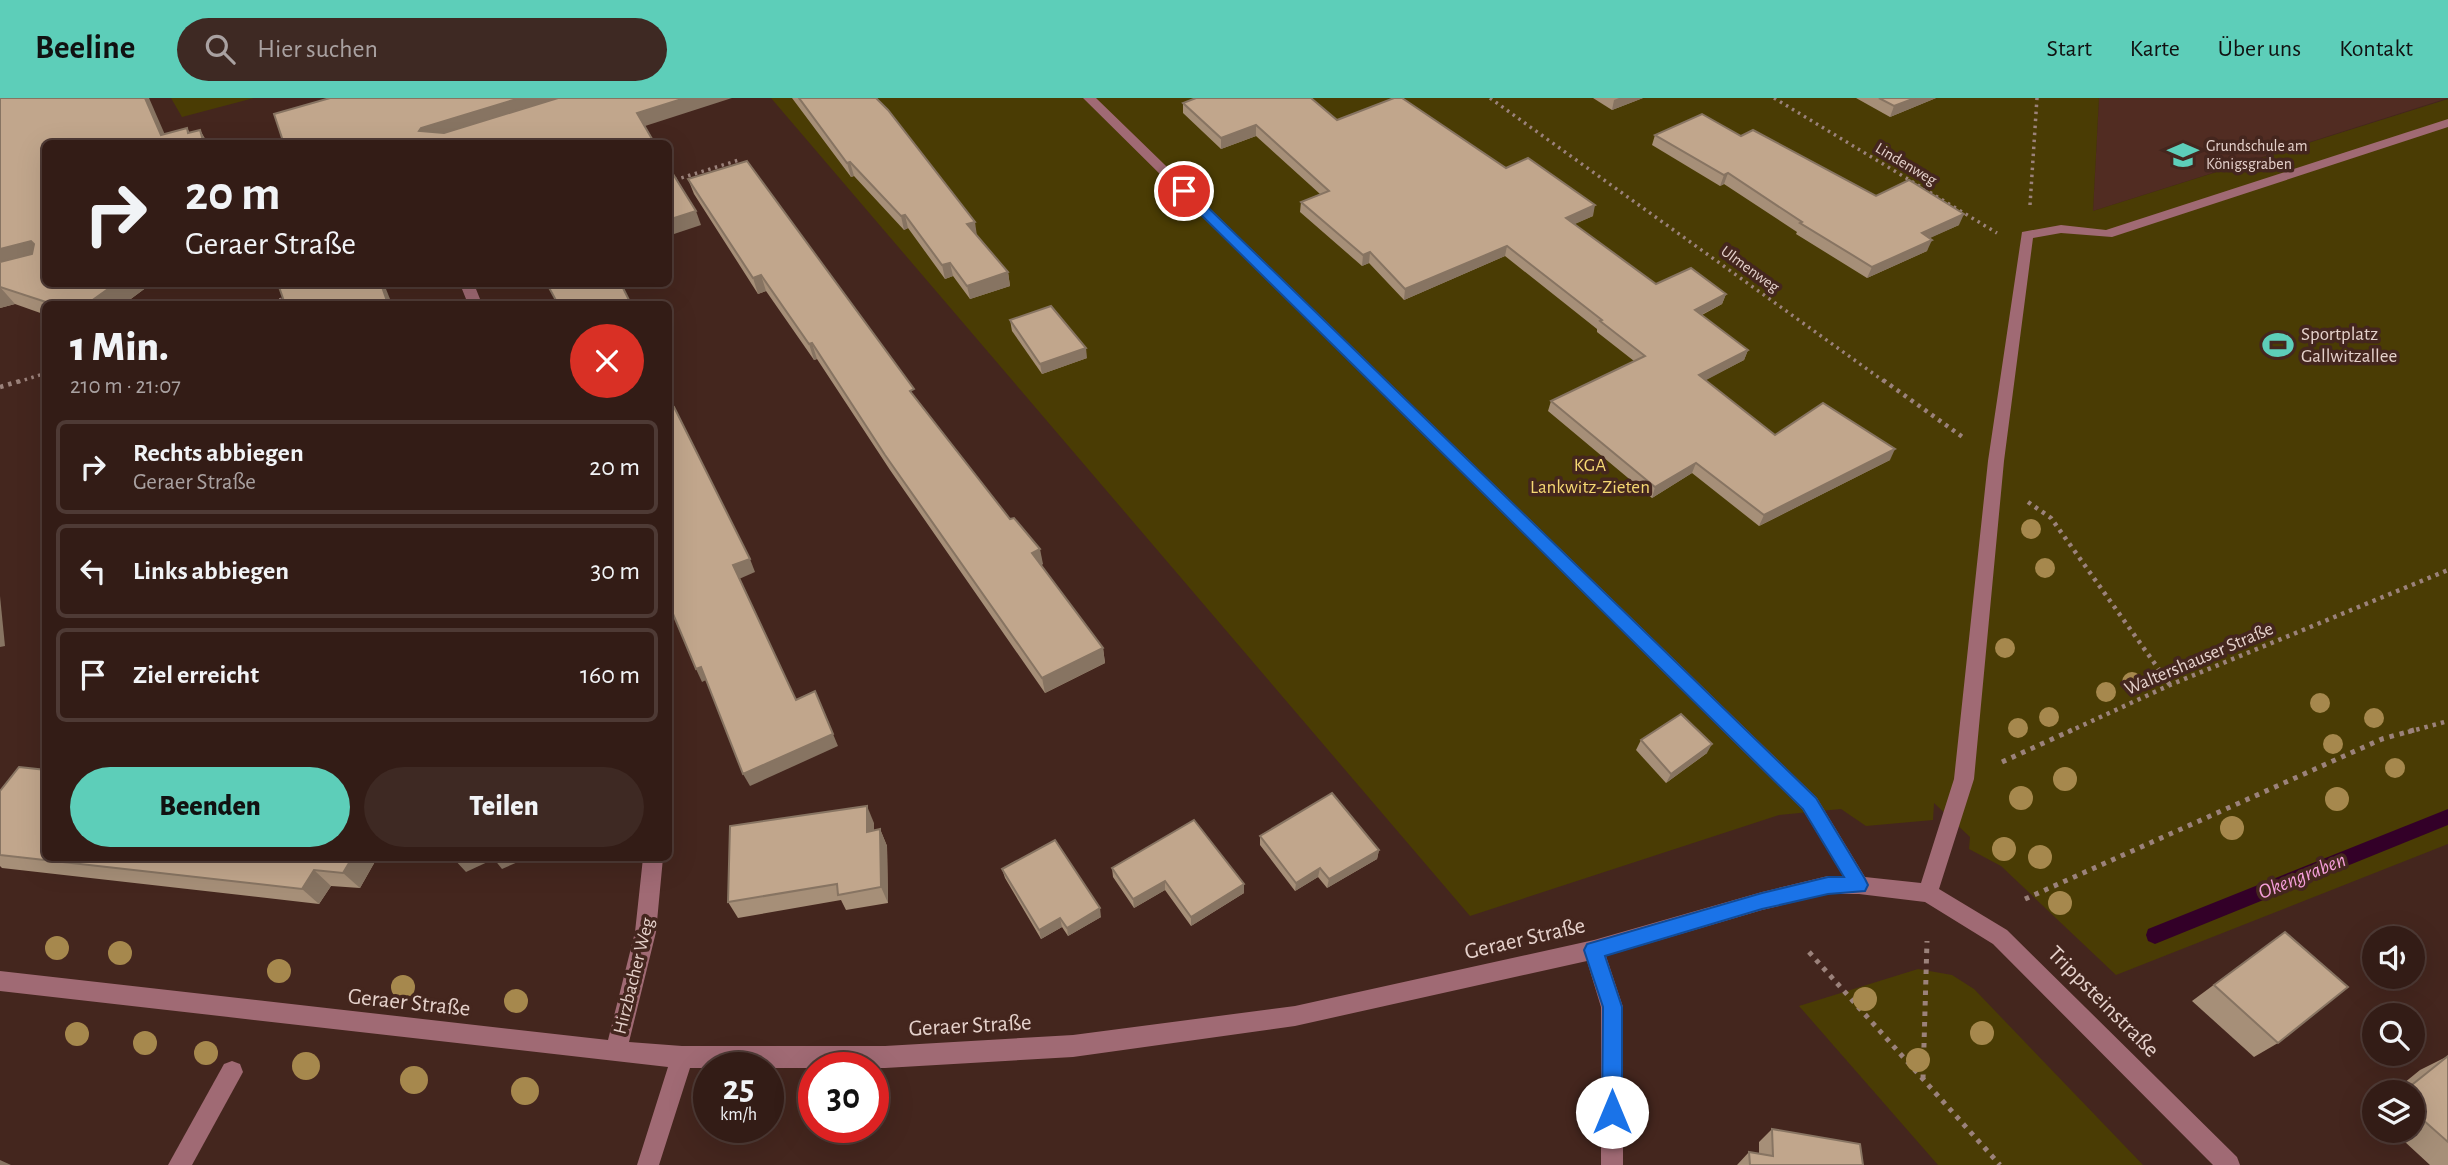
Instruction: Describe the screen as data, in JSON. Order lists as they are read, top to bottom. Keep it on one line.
{"streets":{"street":["Geraer Straße","Hirzbacher Weg","Trippsteinstraße"],"path":["Lindenweg","Ulmenweg","Waltershauser Straße"]},"crossings":[["Geraer Straße","Hirzbacher Weg"],["Geraer Straße","Trippsteinstraße"]],"water":["Okengraben"],"parks":["KGA Lankwitz-Zieten"],"places":{"school or university":["Grundschule am Königsgraben"],"sports":["Sportplatz Gallwitzallee"]},"page":{"header":"Beeline","search":"Hier suchen","nav":["Start","Karte","Über uns","Kontakt"],"turn":["20 m","Geraer Straße"],"heading":["1 Min.","210 m · 21:07"],"list":[{"name":"Rechts abbiegen","note":"Geraer Straße","value":"20 m"},{"name":"Links abbiegen","value":"30 m"},{"name":"Ziel erreicht","value":"160 m"}],"buttons":["Beenden","Teilen"],"speed":"25 km/h","limit":"30"}}
